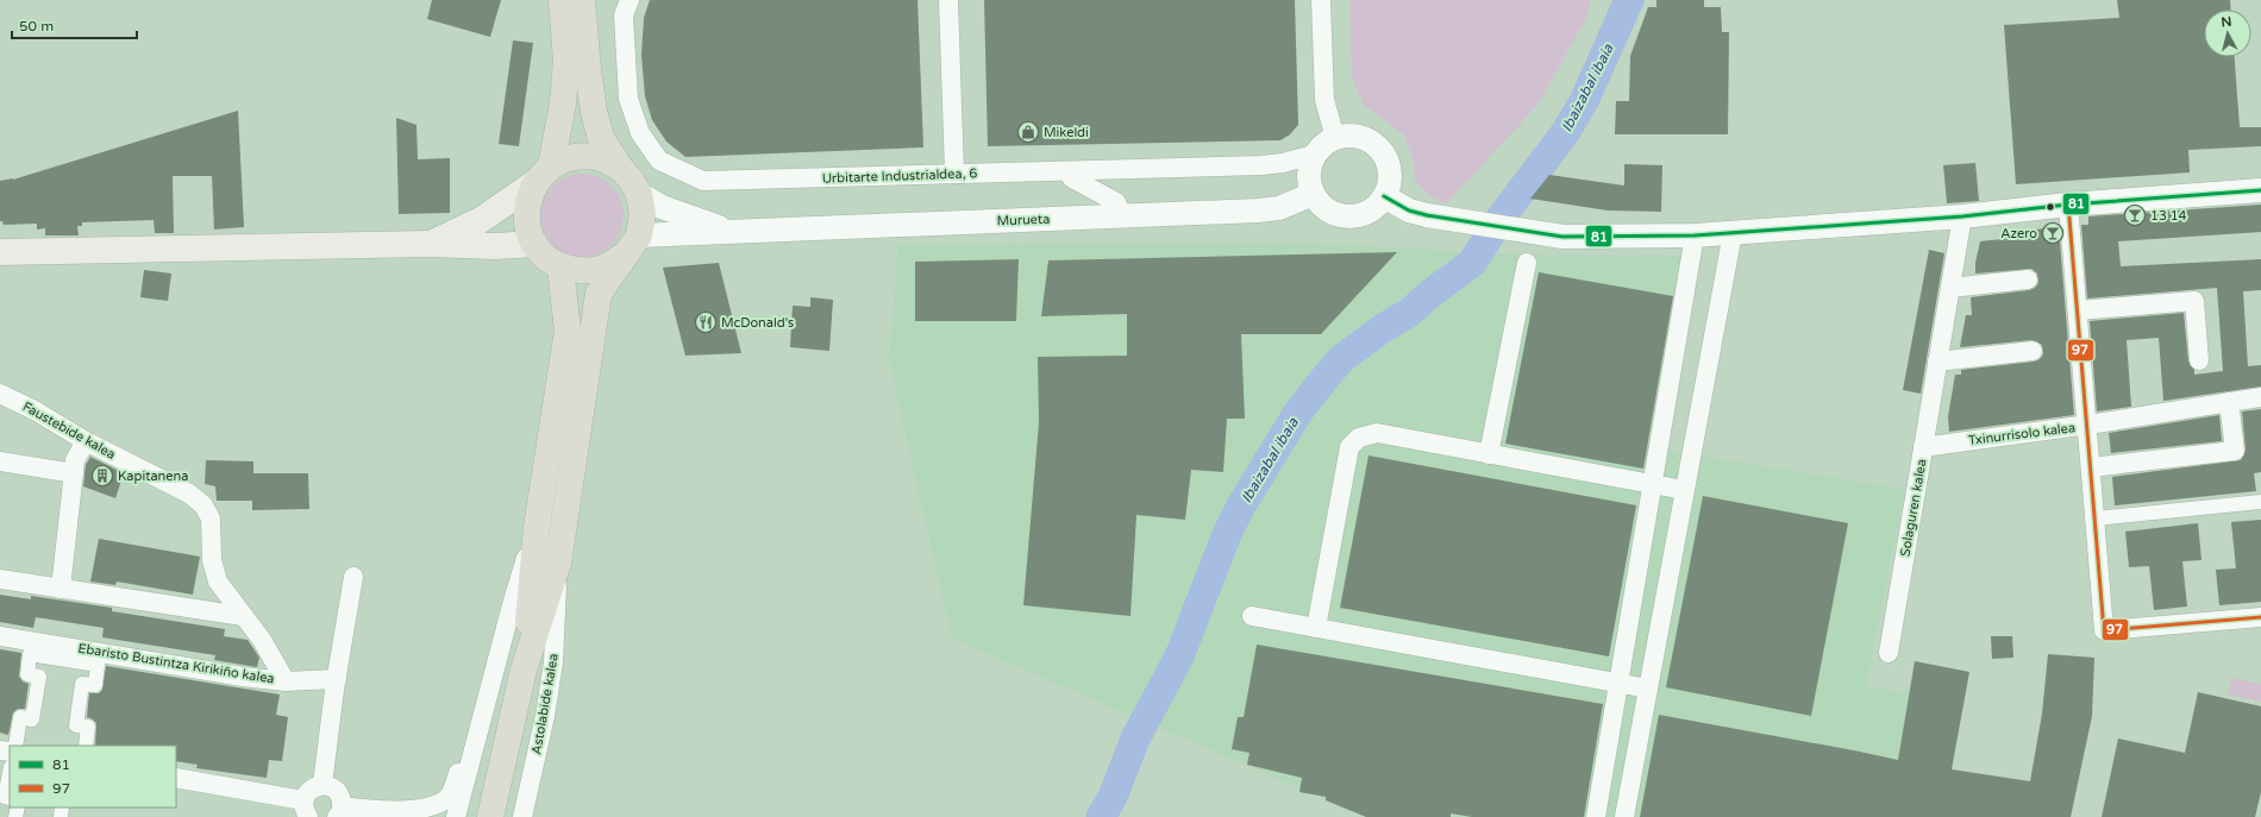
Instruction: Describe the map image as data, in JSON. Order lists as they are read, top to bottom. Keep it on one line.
{"streets":{"street":["Urbitarte Industrialdea, 6","Murueta","Faustebide kalea","Txinurrisolo kalea","Solaguren kalea","Ebaristo Bustintza Kirikiño kalea","Astolabide kalea"]},"crossings":[["Urbitarte Industrialdea, 6","Murueta"],["Faustebide kalea","Ebaristo Bustintza Kirikiño kalea"],["Txinurrisolo kalea","Solaguren kalea"]],"water":["Ibaizabal ibaia"],"places":{"shop":["Mikeldi"],"bar":["13 14","Azero"],"restaurant":["McDonald's"],"building":["Kapitanena"]},"lines":["transit line 81","transit line 97"],"legend":["81","97"],"scale_bar":"50 m","north":"top"}
